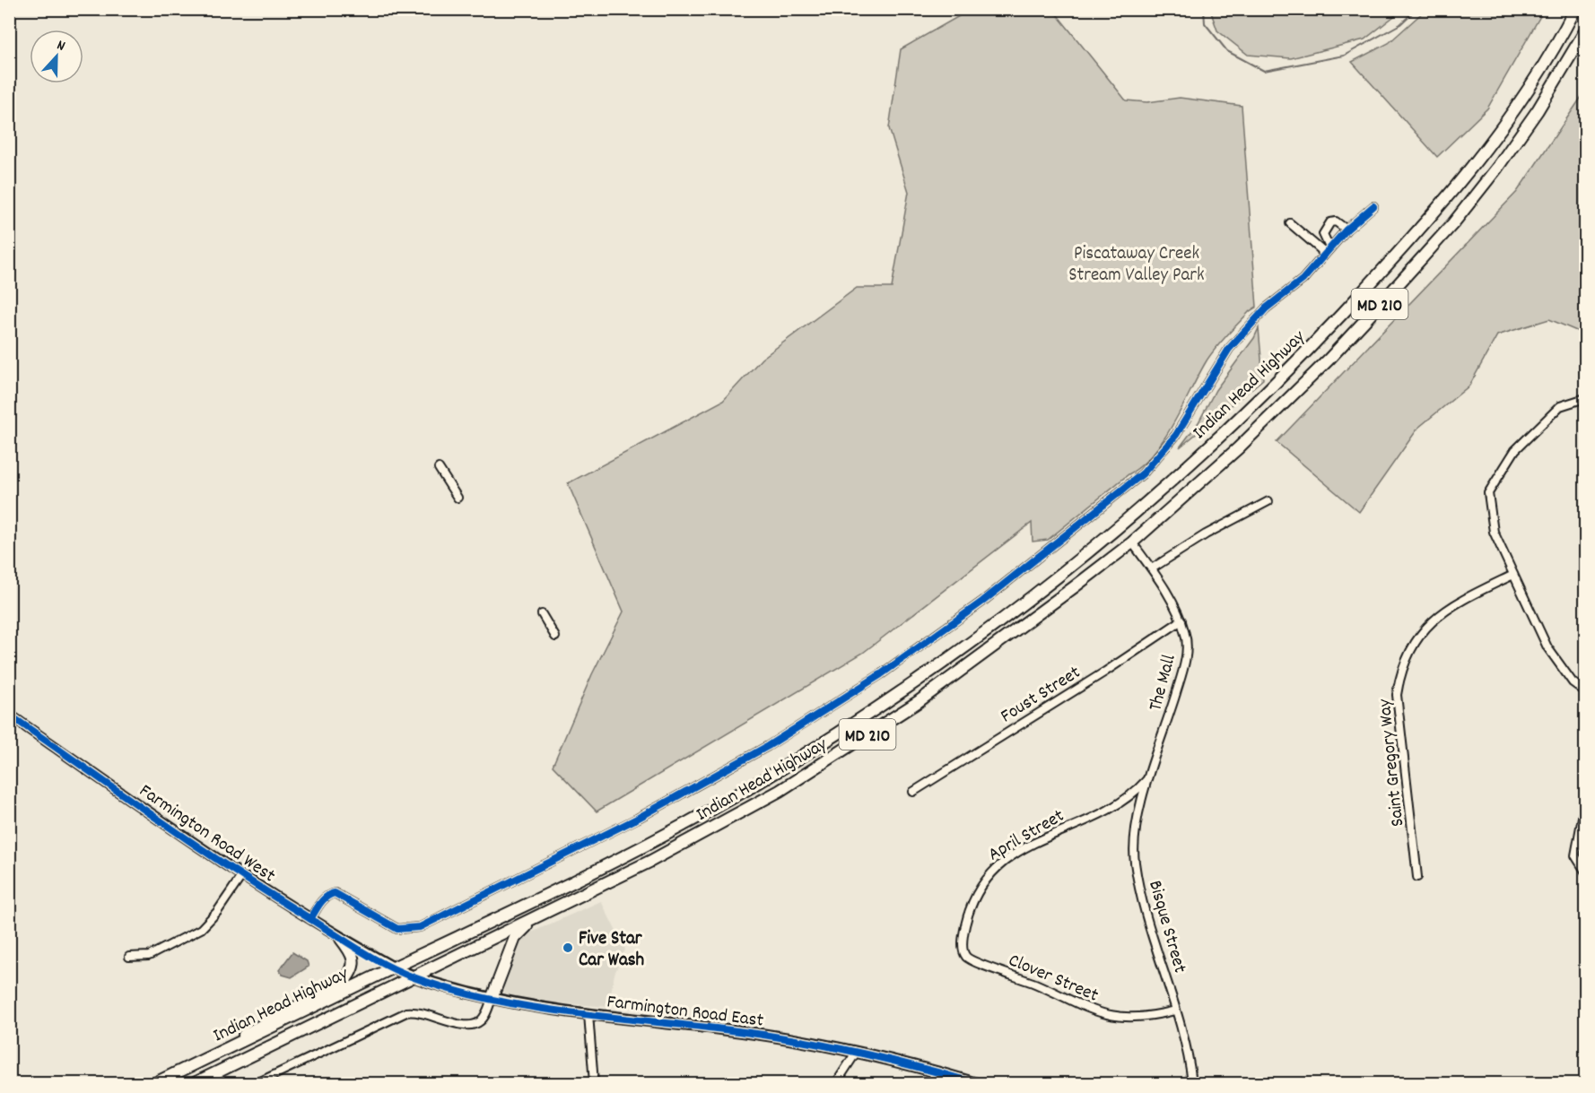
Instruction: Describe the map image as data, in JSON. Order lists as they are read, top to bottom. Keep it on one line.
{"streets":{"highway":["MD 210","Indian Head Highway"],"main road":["Farmington Road East"],"street":["The Mall","Foust Street","Saint Gregory Way","Farmington Road West","April Street","Bisque Street","Clover Street"]},"crossings":[["Indian Head Highway","The Mall"],["Indian Head Highway","Farmington Road West"],["Indian Head Highway","Farmington Road East"],["The Mall","Foust Street"],["The Mall","April Street"],["The Mall","Bisque Street"],["Farmington Road West","Farmington Road East"],["April Street","Bisque Street"],["April Street","Clover Street"],["Bisque Street","Clover Street"]],"parks":["Piscataway Creek Stream Valley Park"],"places":["Five Star Car Wash"],"north":"top"}
